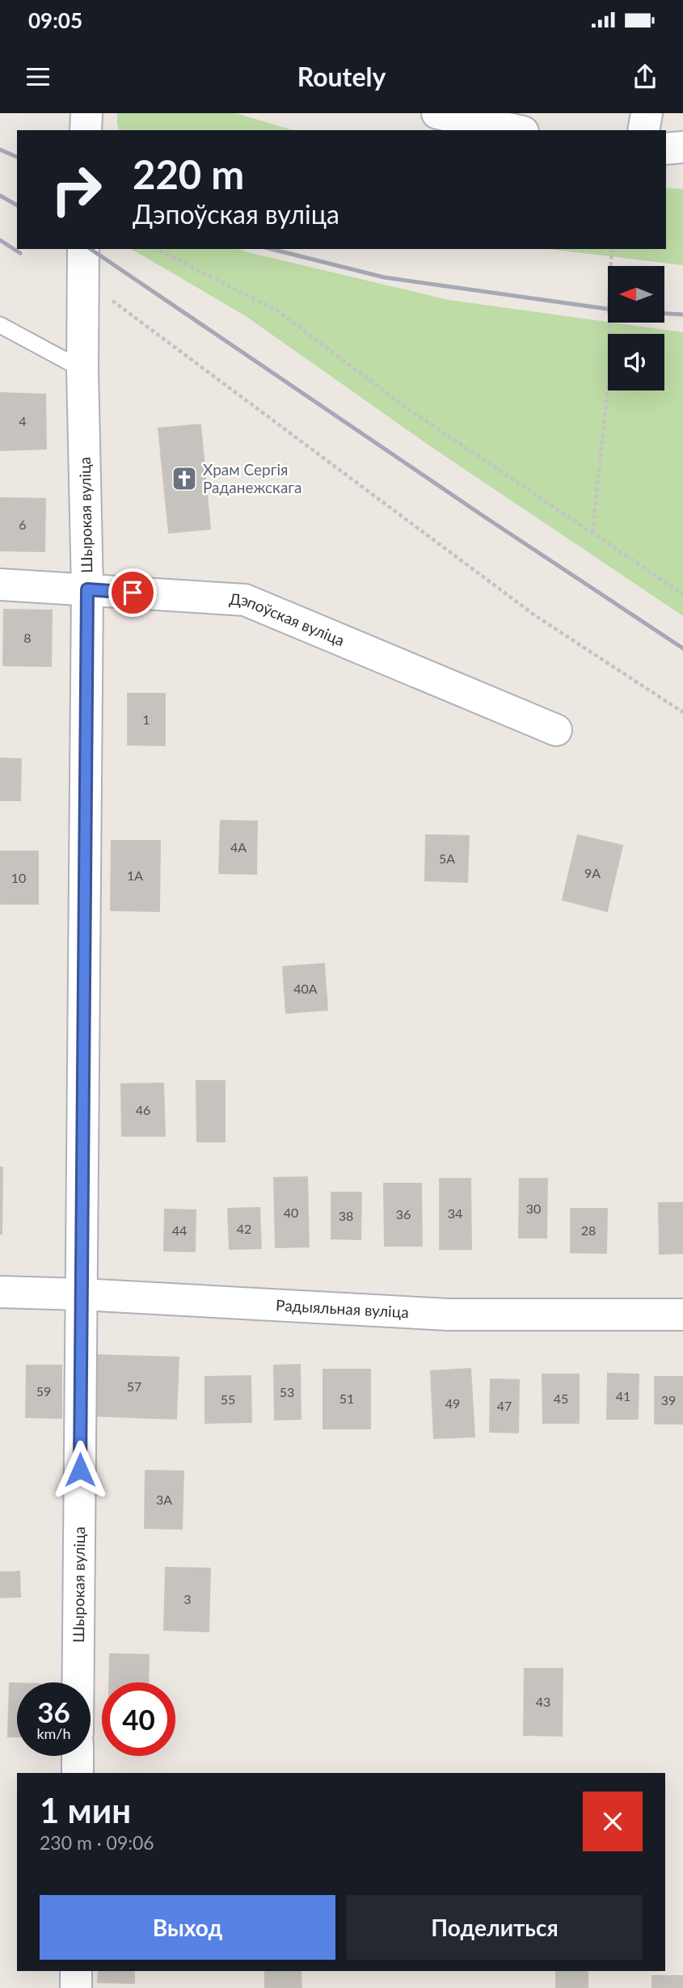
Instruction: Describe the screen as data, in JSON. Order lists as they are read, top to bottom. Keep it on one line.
{"streets":{"street":["Шырокая вуліца","Дэпоўская вуліца","Радыяльная вуліца"]},"crossings":[["Шырокая вуліца","Дэпоўская вуліца"],["Шырокая вуліца","Радыяльная вуліца"]],"places":{"church":["Храм Сергія Раданежскага"]},"house_numbers":["4","6","8","1","4А","5А","9А","1А","10","40А","46","30","40","34","36","38","42","44","28","57","59","53","41","51","45","55","39","49","47","3А","3","43"],"north":"left","page":{"status":"09:05","header":"Routely","turn":["220 m","Дэпоўская вуліца"],"speed":"36 km/h","limit":"40","heading":["1 мин","230 m · 09:06"],"buttons":["Выход","Поделиться"]}}
